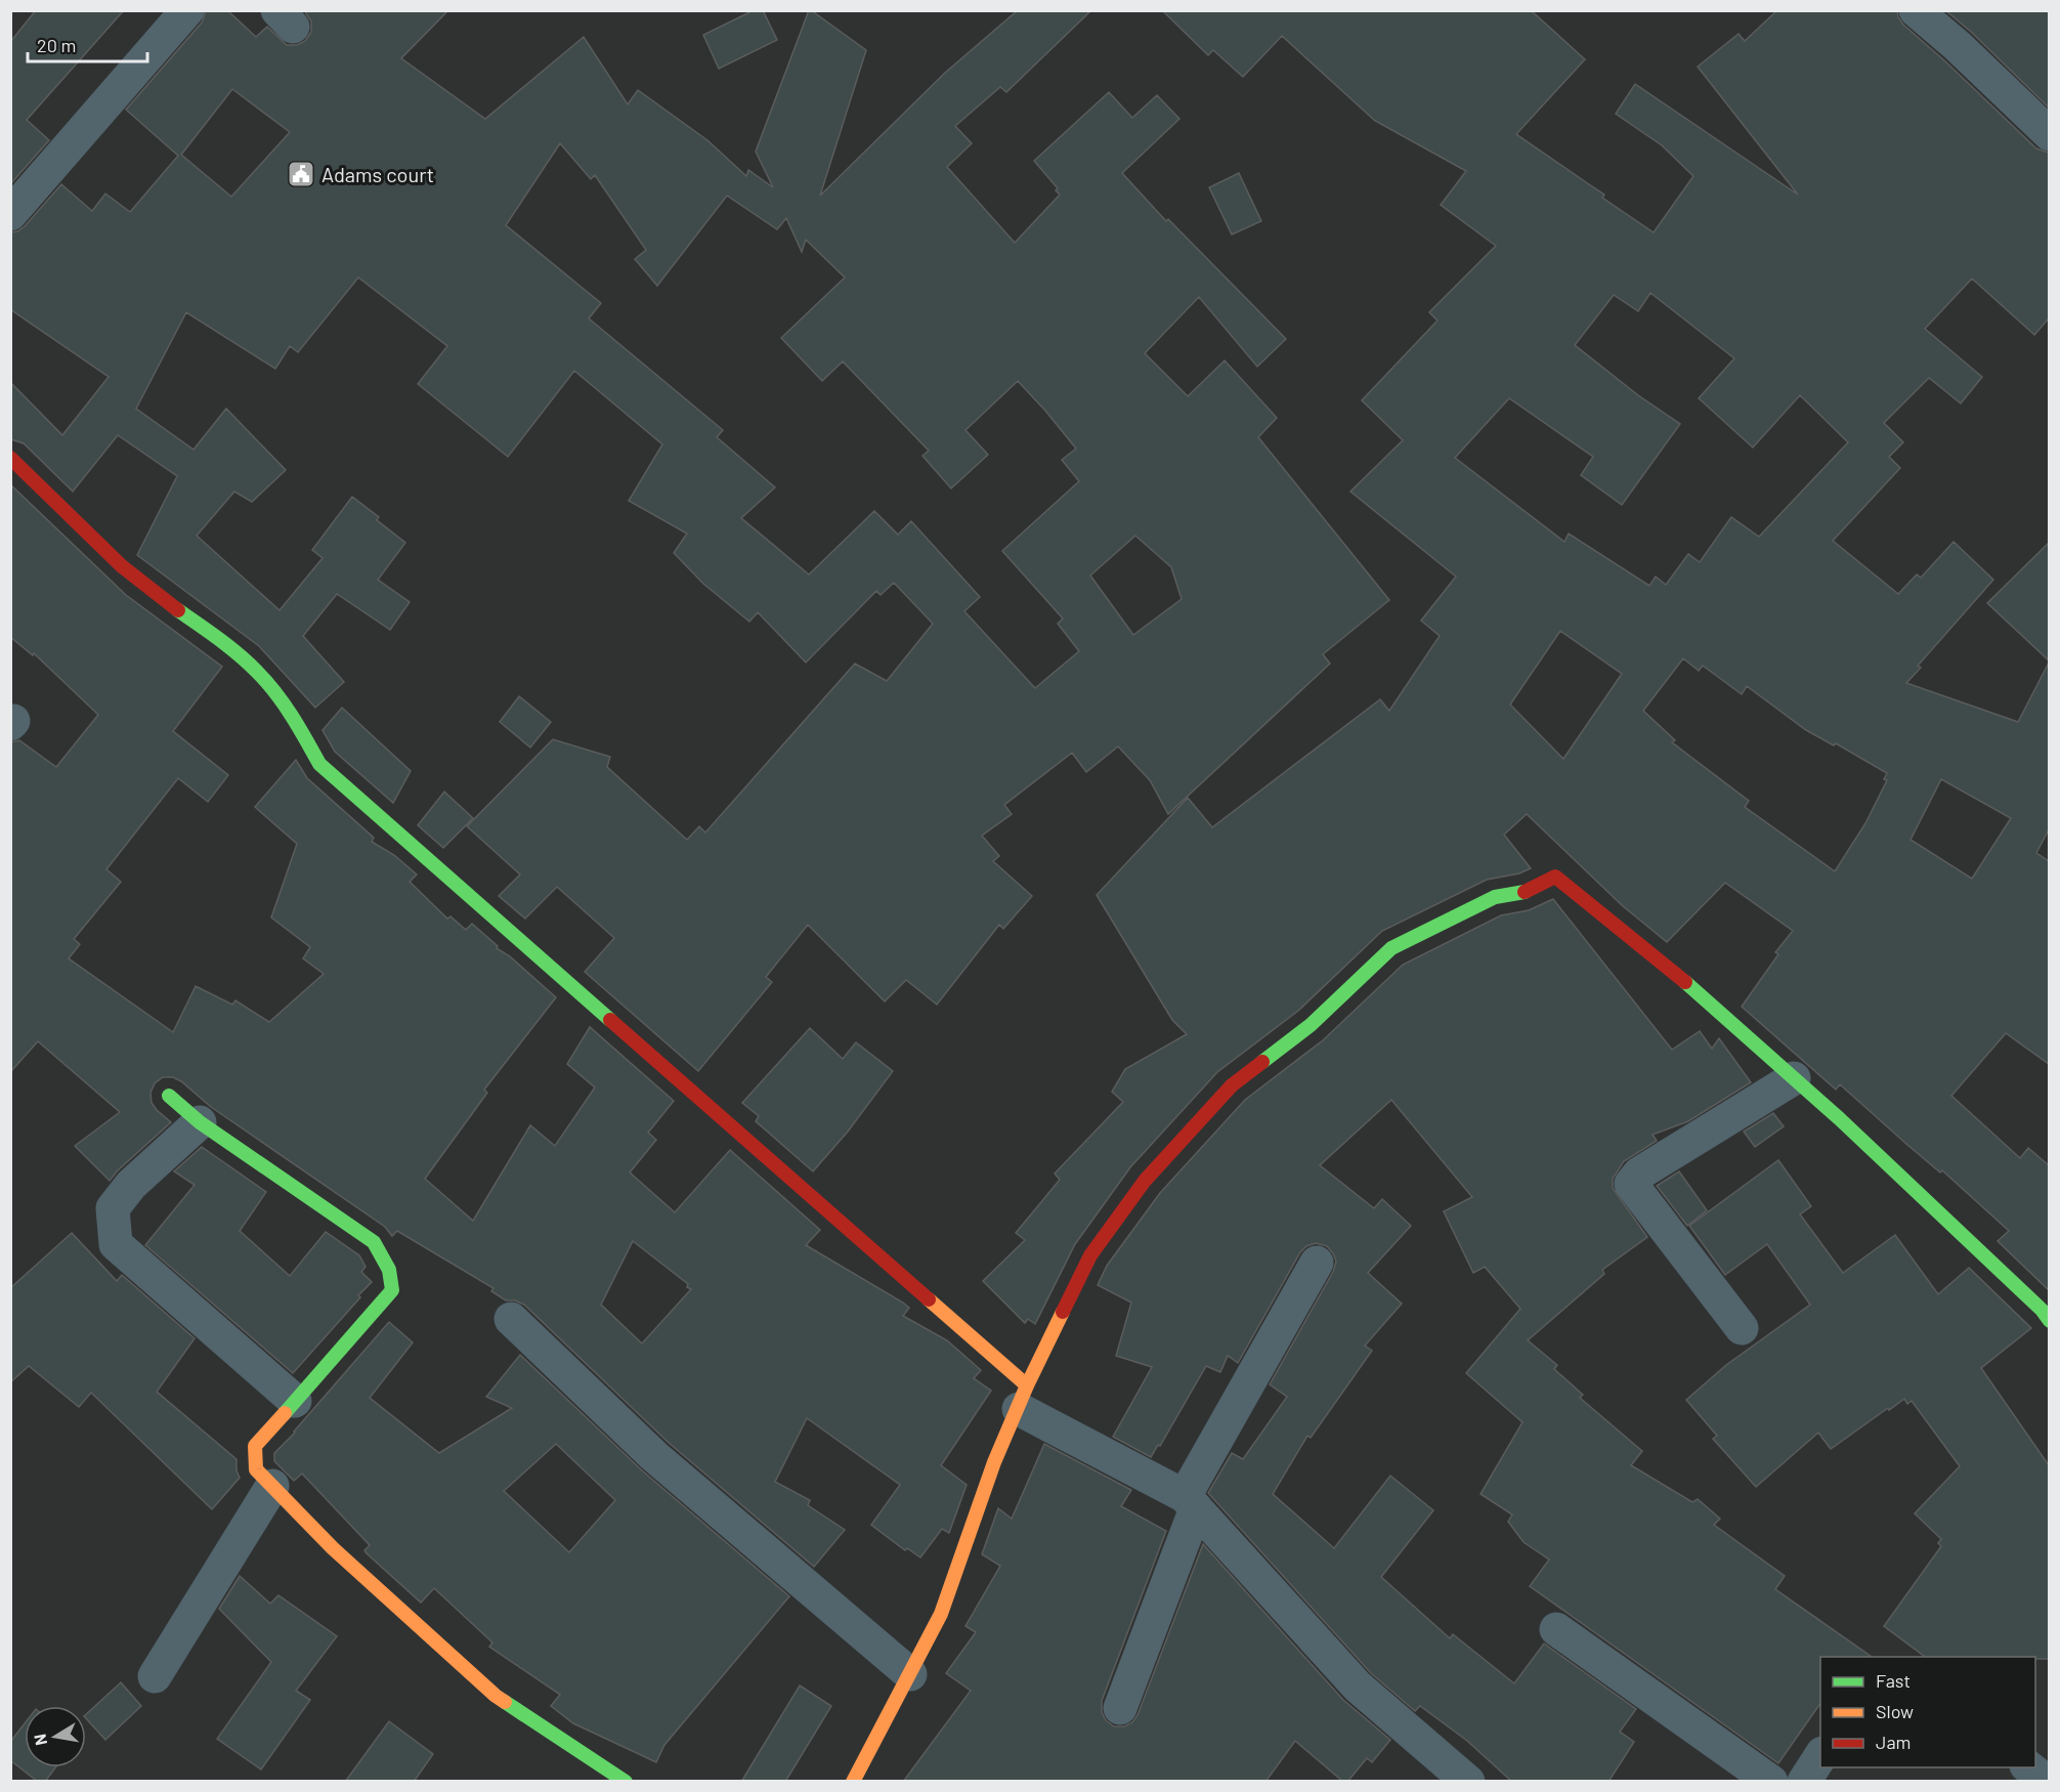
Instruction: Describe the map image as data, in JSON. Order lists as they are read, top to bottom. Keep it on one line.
{"places":{"public building":["Adams court"]},"legend":["Fast","Slow","Jam"],"scale_bar":"20 m","north":"left"}
